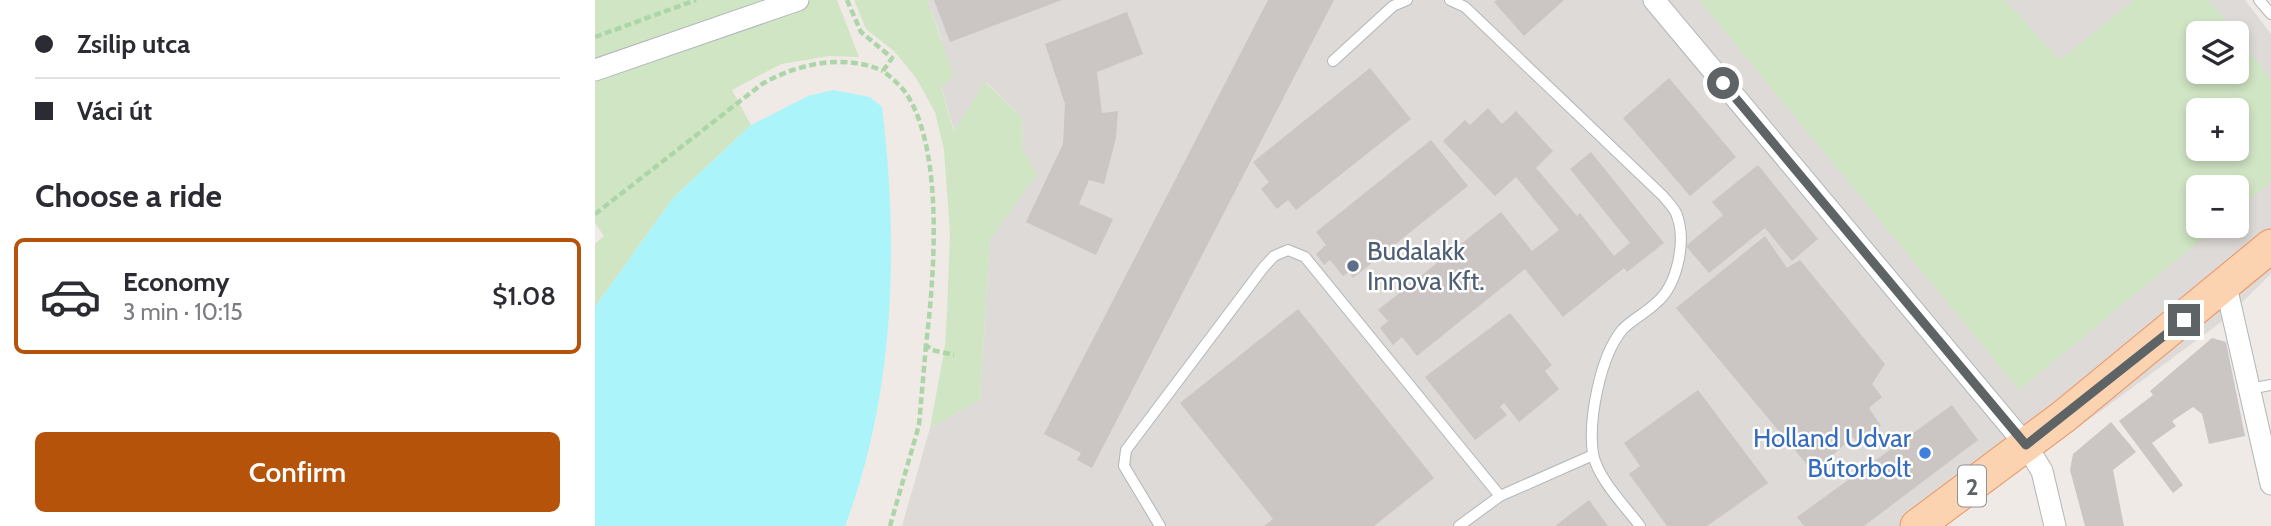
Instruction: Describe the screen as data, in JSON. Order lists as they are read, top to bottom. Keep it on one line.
{"streets":{"main road":["2"]},"places":["Budalakk Innova Kft.","Holland Udvar Bútorbolt"],"page":{"banner":["Zsilip utca","Váci út"],"map_buttons":["+","−"],"heading":"Choose a ride","list":[{"name":"Economy","note":"3 min · 10:15","value":"$1.08"}],"buttons":"Confirm"}}
